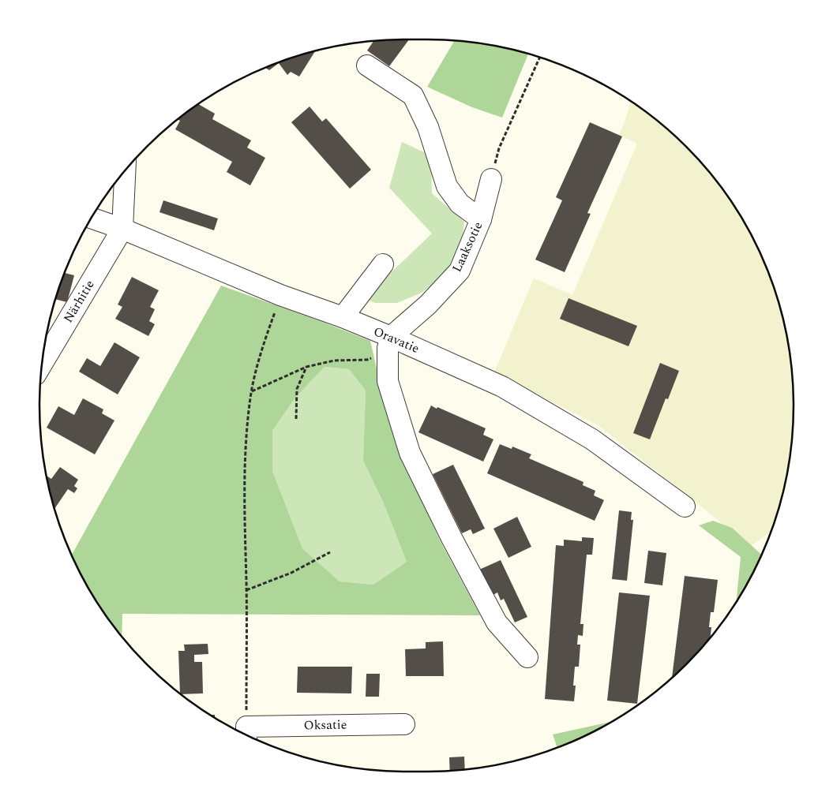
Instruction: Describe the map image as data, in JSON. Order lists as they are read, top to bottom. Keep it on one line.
{"streets":{"street":["Laaksotie","Närhitie","Oravatie","Oksatie"]},"crossings":[["Laaksotie","Oravatie"],["Närhitie","Oravatie"]]}
